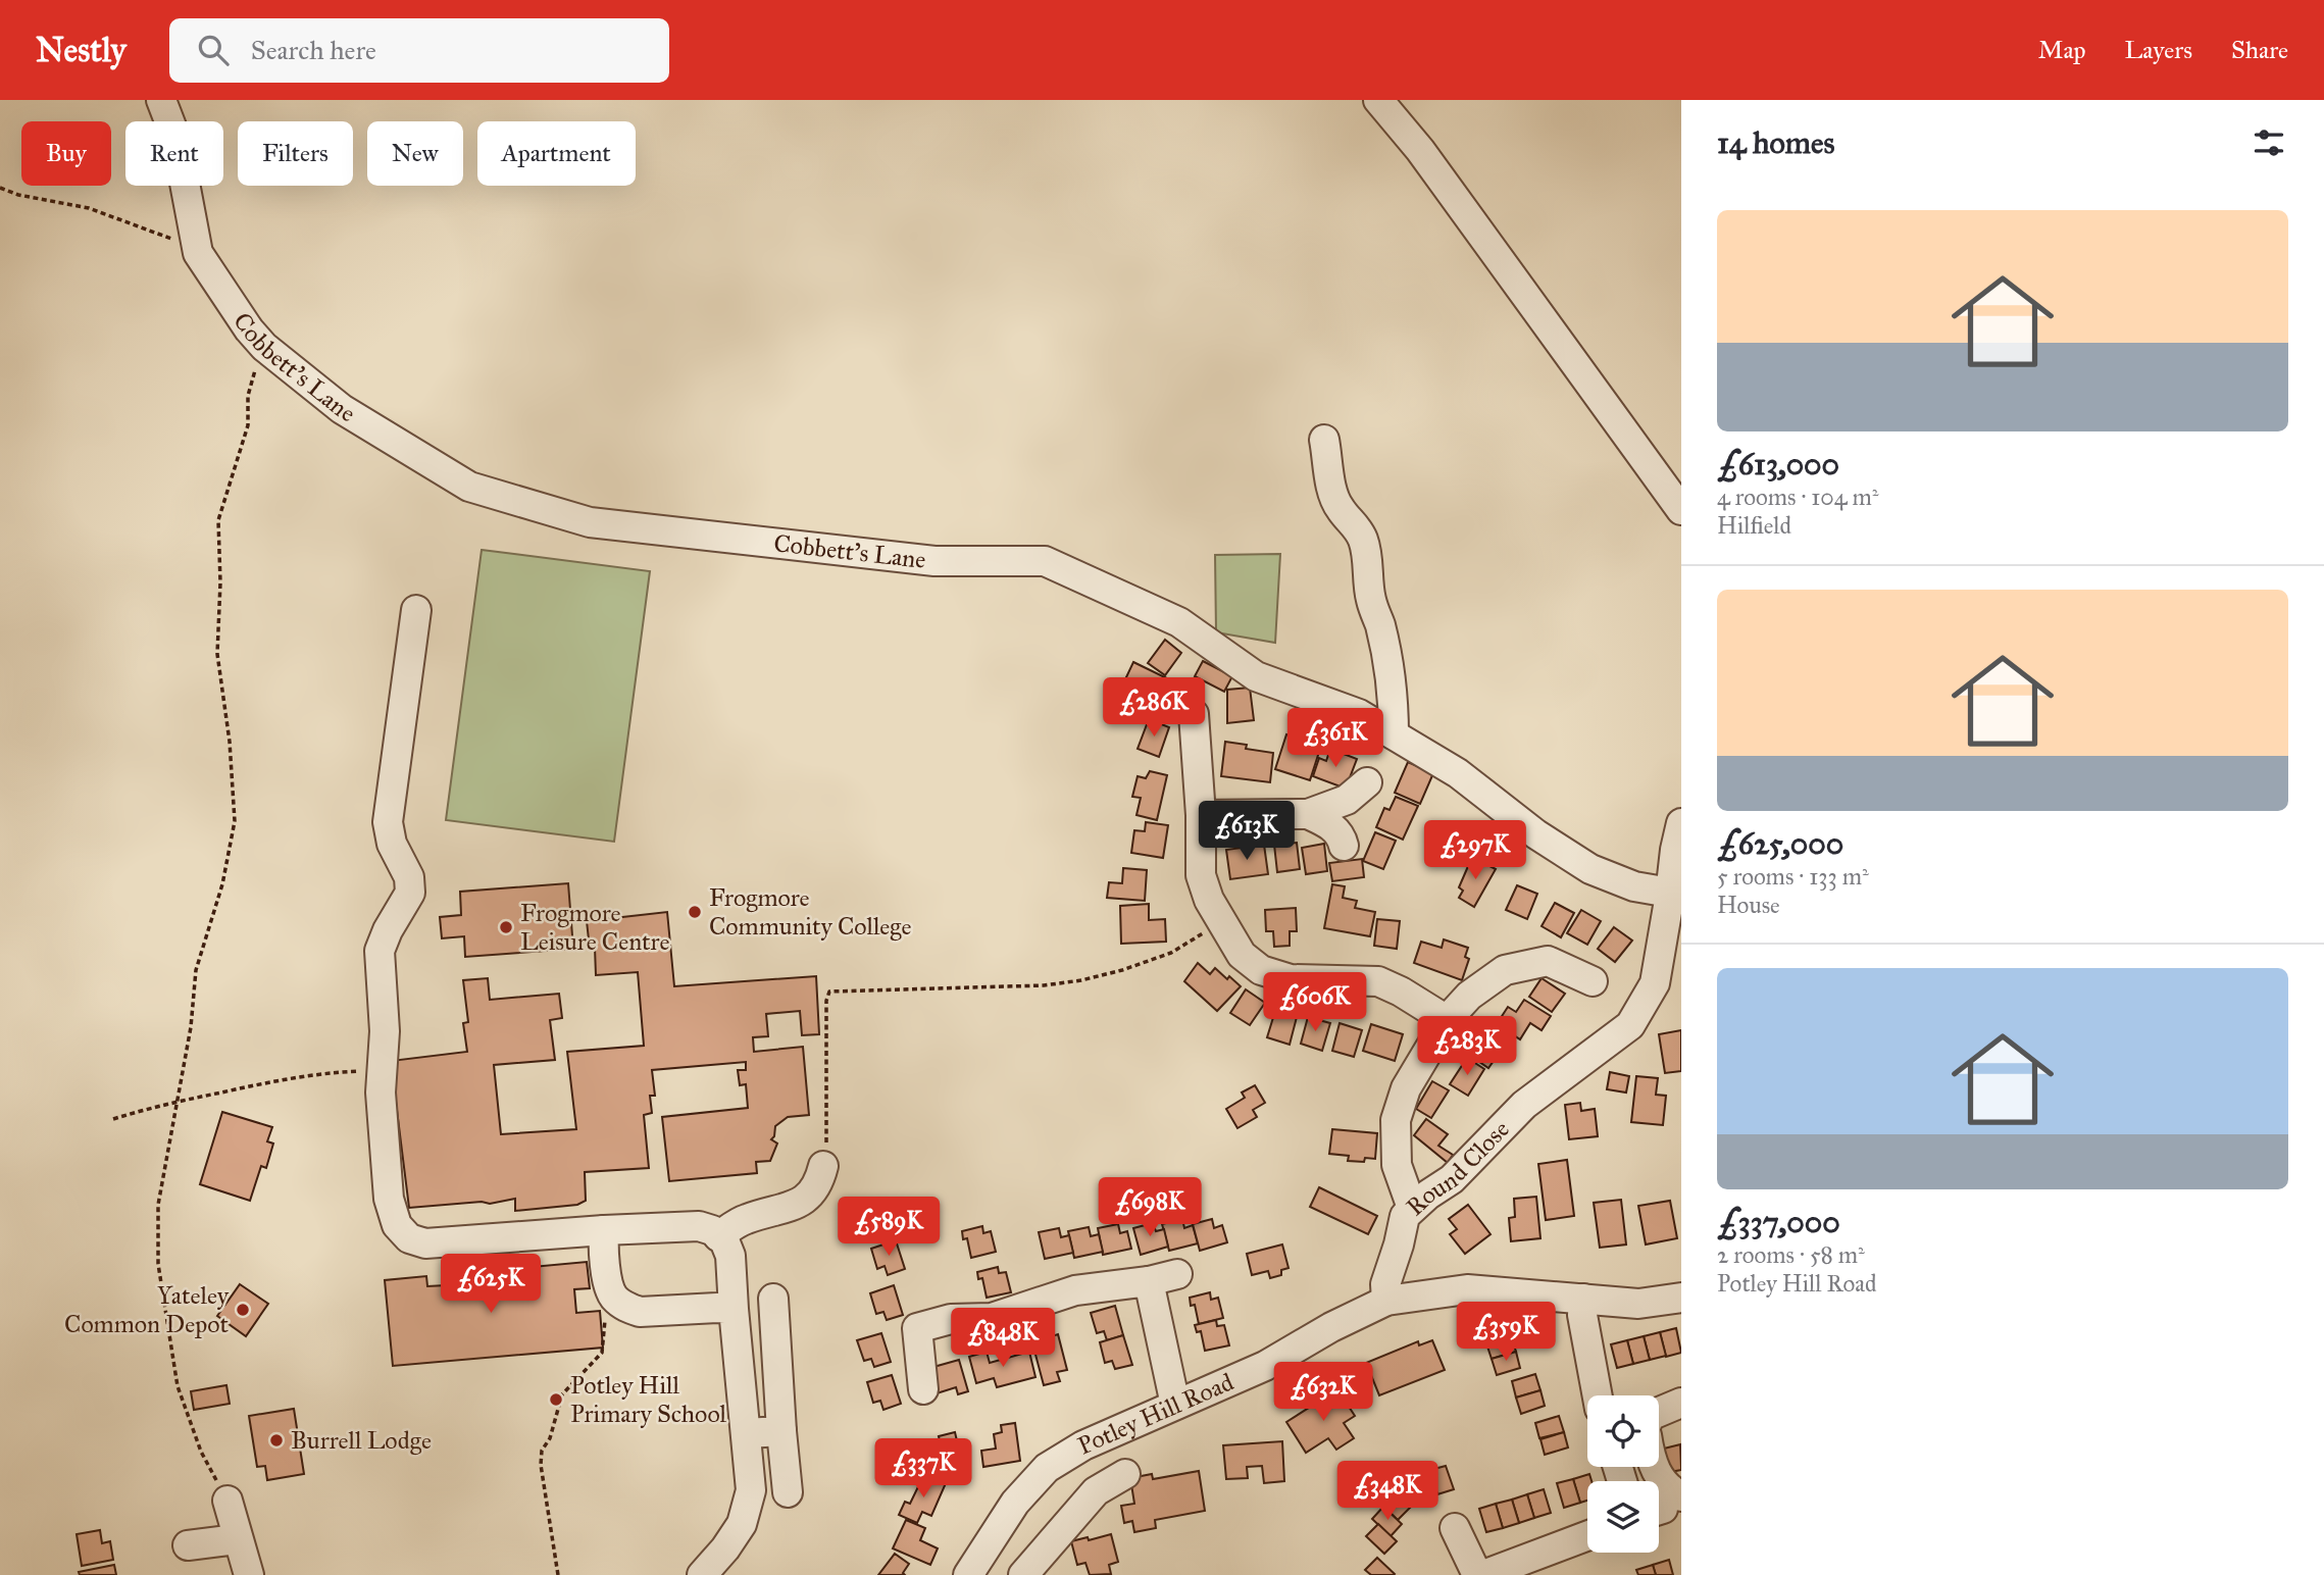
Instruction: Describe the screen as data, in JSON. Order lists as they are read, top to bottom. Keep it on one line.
{"streets":{"street":["Cobbett's Lane","Round Close","Potley Hill Road"]},"crossings":[["Cobbett's Lane","Round Close"],["Round Close","Potley Hill Road"]],"places":["Frogmore Community College","Frogmore Leisure Centre","Yateley Common Depot","Potley Hill Primary School","Burrell Lodge"],"page":{"header":"Nestly","search":"Search here","nav":["Map","Layers","Share"],"heading":"14 homes","chip":["Buy","Rent","Filters","New","Apartment"],"list":[{"name":"£613,000","note":"4 rooms · 104 m² · Hilfield"},{"name":"£625,000","note":"5 rooms · 133 m² · House"},{"name":"£337,000","note":"2 rooms · 58 m² · Potley Hill Road"}],"price":["£286K","£361K","£613K","£297K","£606K","£283K","£698K","£589K","£625K","£359K","£848K","£632K","£337K","£348K"]}}
